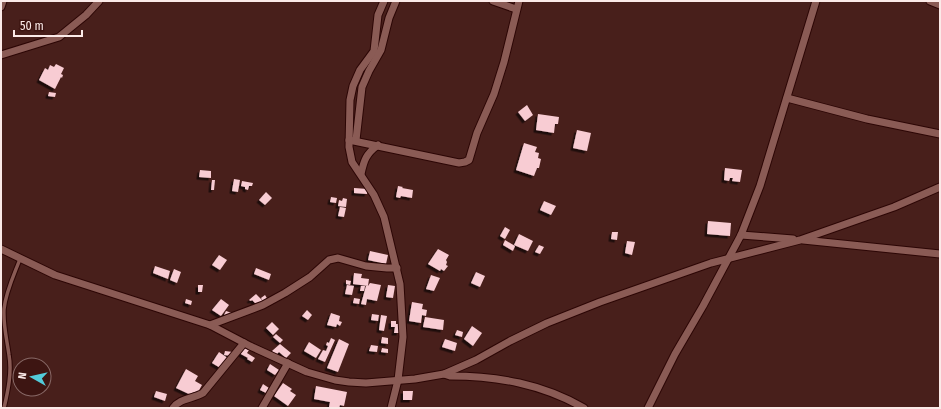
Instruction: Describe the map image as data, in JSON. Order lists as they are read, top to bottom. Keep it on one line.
{"scale_bar":"50 m","north":"left"}
